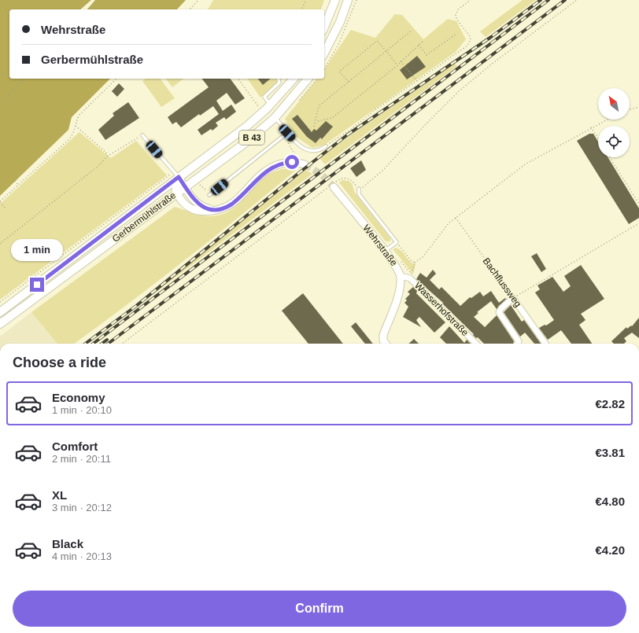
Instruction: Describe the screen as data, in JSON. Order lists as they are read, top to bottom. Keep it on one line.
{"streets":{"main road":["B 43","Gerbermühlstraße"],"street":["Wehrstraße","Bachflussweg","Wasserhofstraße"]},"crossings":[["Wehrstraße","Wasserhofstraße"]],"north":"top left","page":{"banner":["Wehrstraße","Gerbermühlstraße"],"bubble":"1 min","heading":"Choose a ride","list":[{"name":"Economy","note":"1 min · 20:10","value":"€2.82"},{"name":"Comfort","note":"2 min · 20:11","value":"€3.81"},{"name":"XL","note":"3 min · 20:12","value":"€4.80"},{"name":"Black","note":"4 min · 20:13","value":"€4.20"}],"buttons":"Confirm"}}
